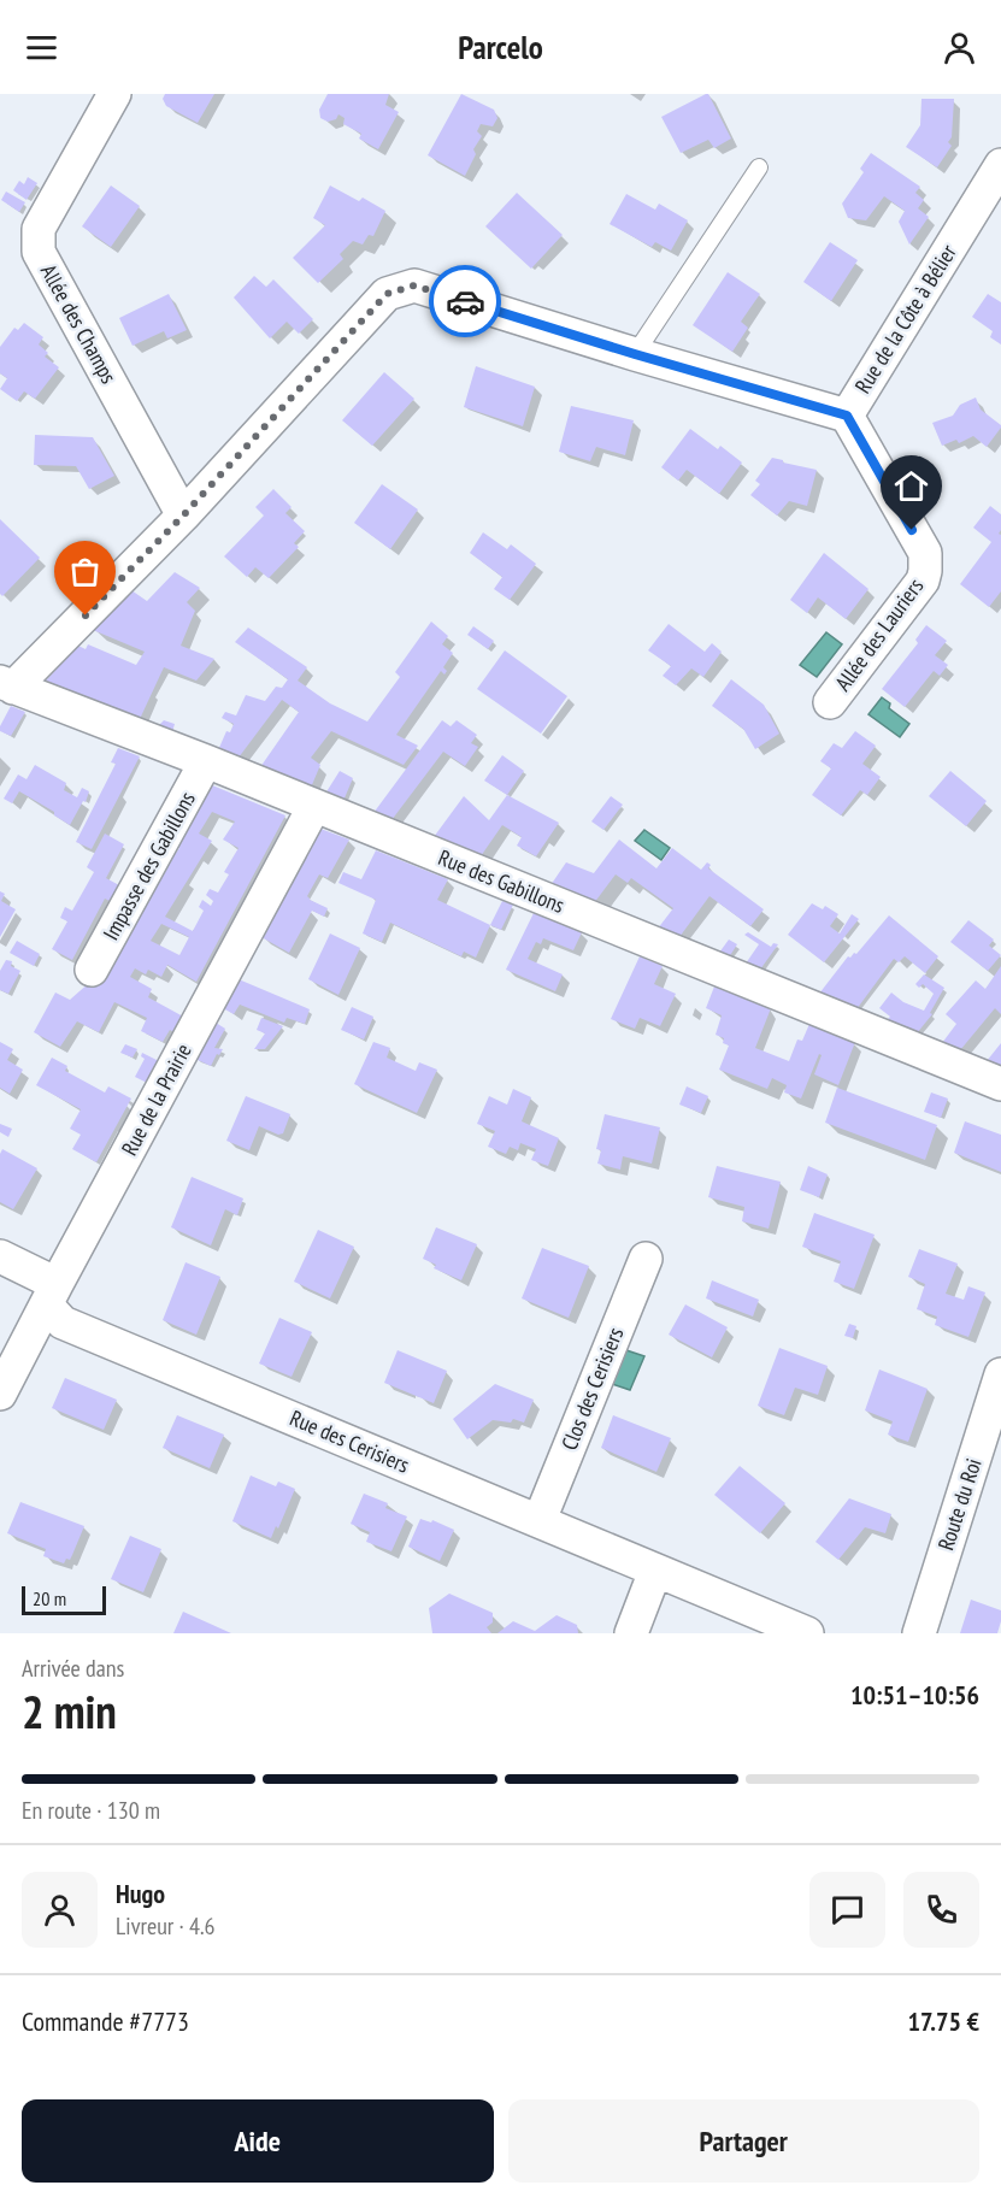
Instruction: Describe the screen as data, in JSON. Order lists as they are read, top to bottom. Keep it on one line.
{"streets":{"street":["Rue de la Côte à Bélier","Allée des Champs","Allée des Lauriers","Impasse des Gabillons","Rue des Gabillons","Rue de la Prairie","Clos des Cerisiers","Rue des Cerisiers","Route du Roi"]},"crossings":[["Rue de la Côte à Bélier","Allée des Champs"],["Rue de la Côte à Bélier","Allée des Lauriers"],["Rue de la Côte à Bélier","Rue des Gabillons"],["Impasse des Gabillons","Rue des Gabillons"],["Rue des Gabillons","Rue de la Prairie"],["Rue de la Prairie","Rue des Cerisiers"],["Clos des Cerisiers","Rue des Cerisiers"]],"scale_bar":"20 m","page":{"header":"Parcelo","scale":"20 m","heading":["2 min","Arrivée dans","10:51–10:56"],"panel":["Hugo","Livreur · 4.6","Commande #7773","17.75 €"],"bar":"En route · 130 m","buttons":["Aide","Partager"]}}
